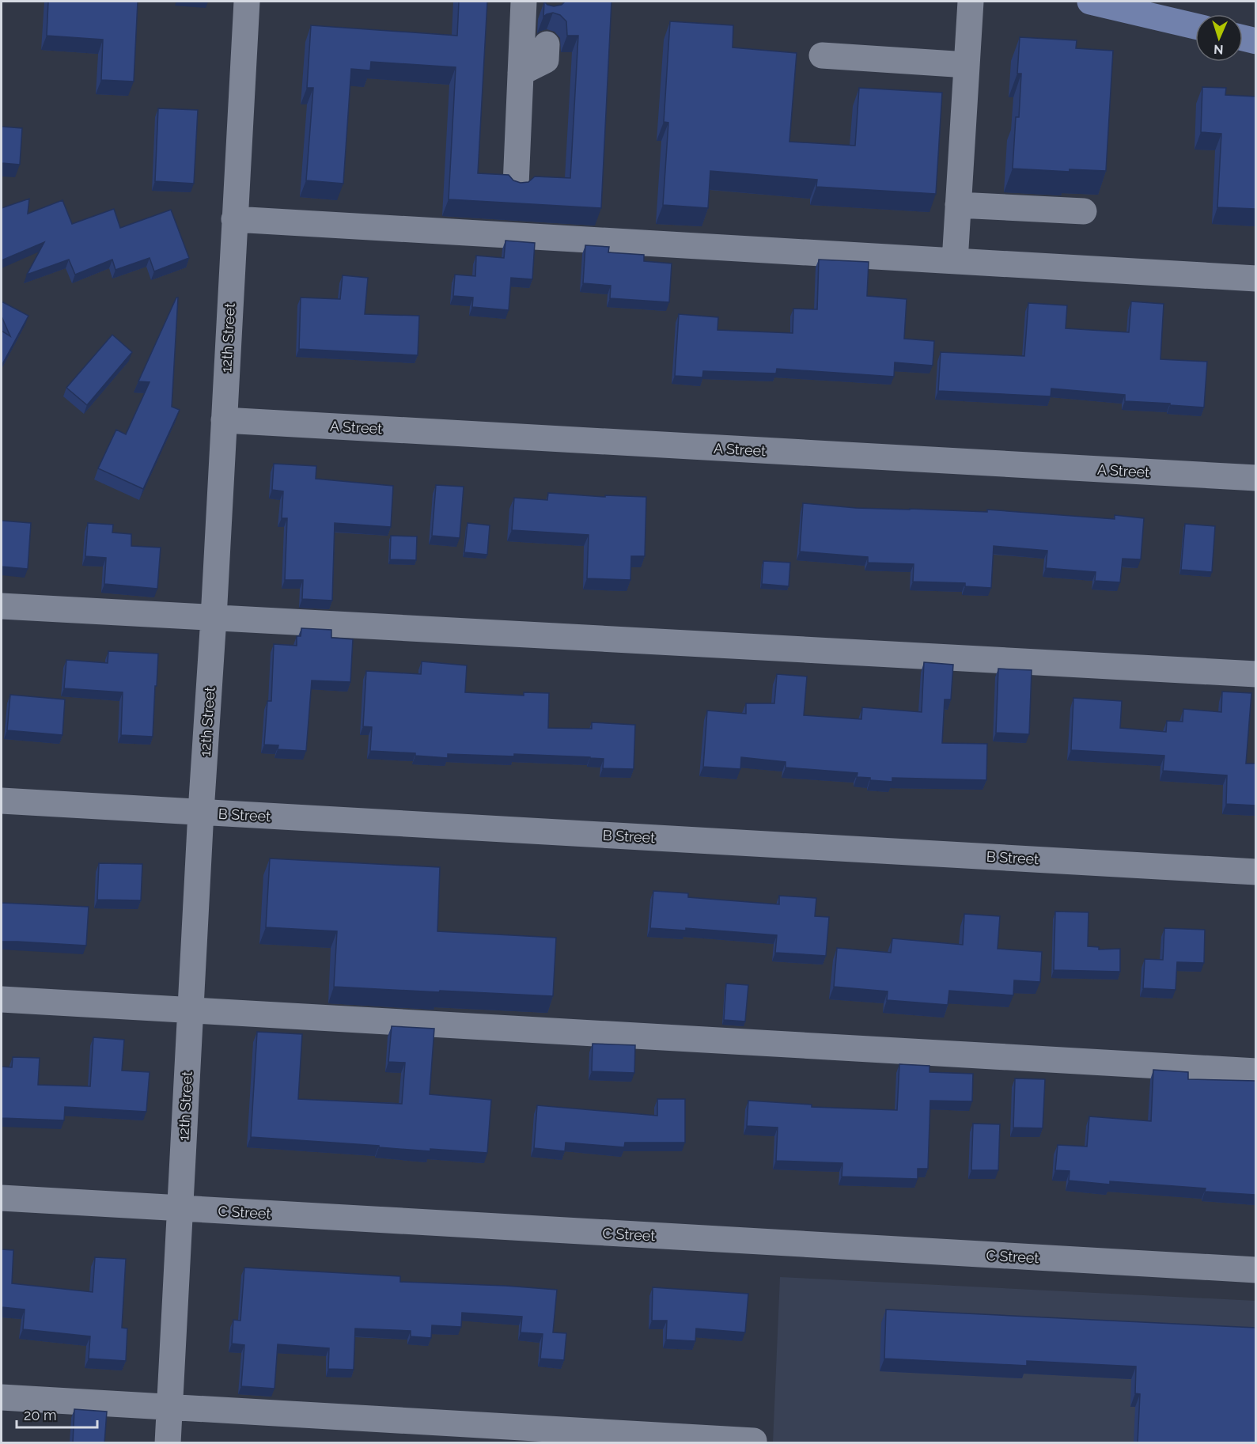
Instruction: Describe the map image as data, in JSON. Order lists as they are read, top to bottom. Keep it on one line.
{"streets":{"street":["12th Street","A Street","B Street","C Street"]},"crossings":[["12th Street","A Street"],["12th Street","B Street"],["12th Street","C Street"]],"scale_bar":"20 m","north":"bottom"}
